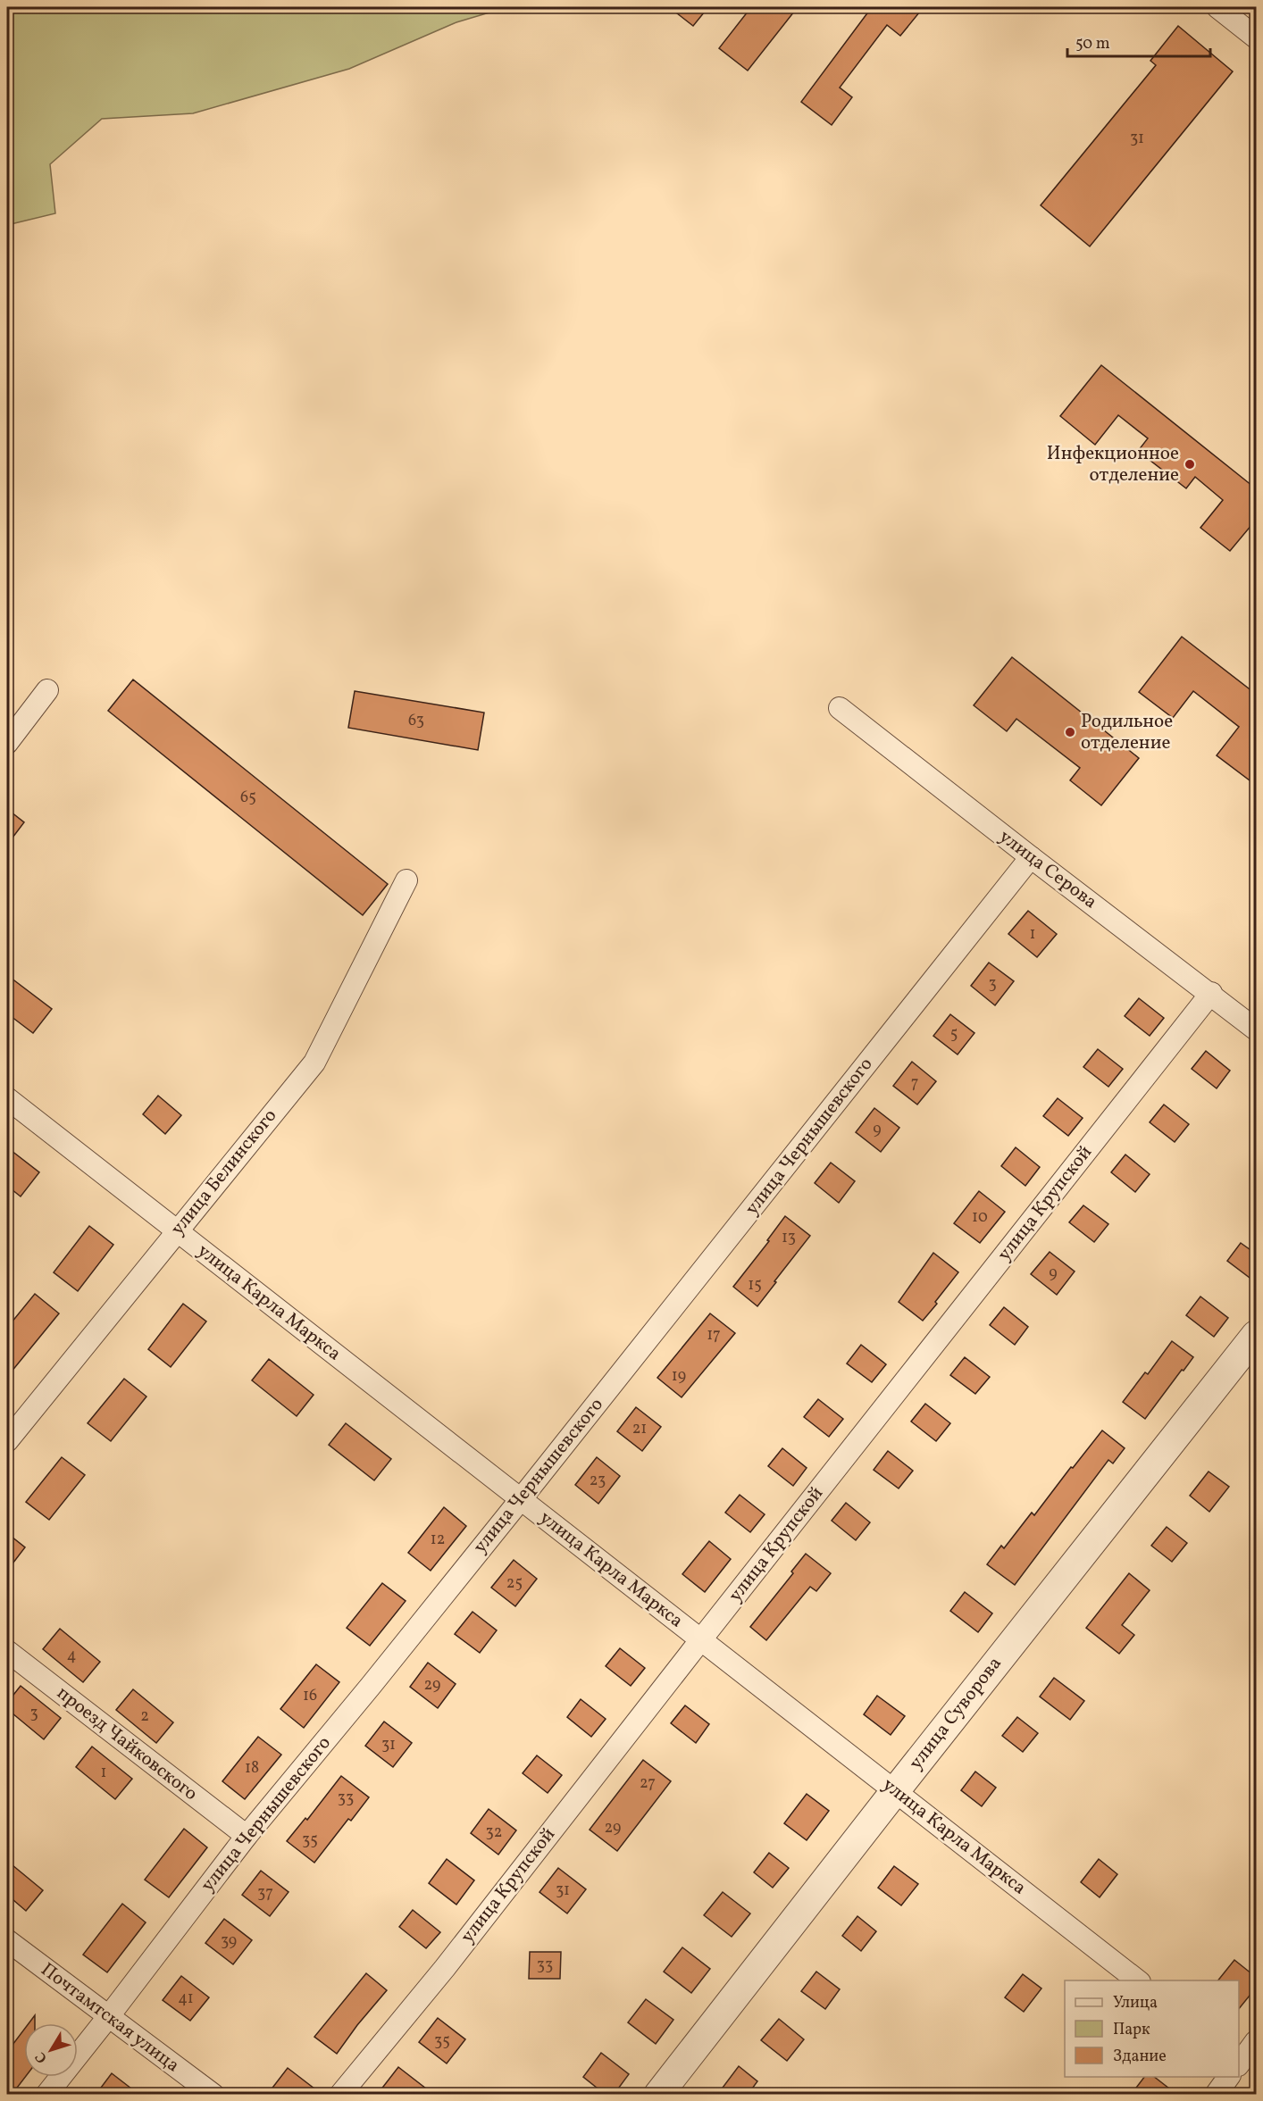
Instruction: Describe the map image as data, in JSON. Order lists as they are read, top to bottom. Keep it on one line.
{"streets":{"street":["улица Серова","улица Чернышевского","улица Белинского","улица Крупской","улица Карла Маркса","улица Суворова","проезд Чайковского","Почтамтская улица"]},"crossings":[["улица Серова","улица Чернышевского"],["улица Серова","улица Крупской"],["улица Чернышевского","улица Карла Маркса"],["улица Чернышевского","проезд Чайковского"],["улица Чернышевского","Почтамтская улица"],["улица Белинского","улица Карла Маркса"],["улица Крупской","улица Карла Маркса"],["улица Карла Маркса","улица Суворова"]],"places":["Инфекционное отделение","Родильное отделение"],"house_numbers":["31","63","65","1","3","5","7","9","10","13","9","15","17","19","21","23","12","25","4","29","16","3","2","31","18","1","27","33","29","32","35","31","37","39","33","41","35"],"legend":["Улица","Парк","Здание"],"scale_bar":"50 m","north":"bottom left"}
